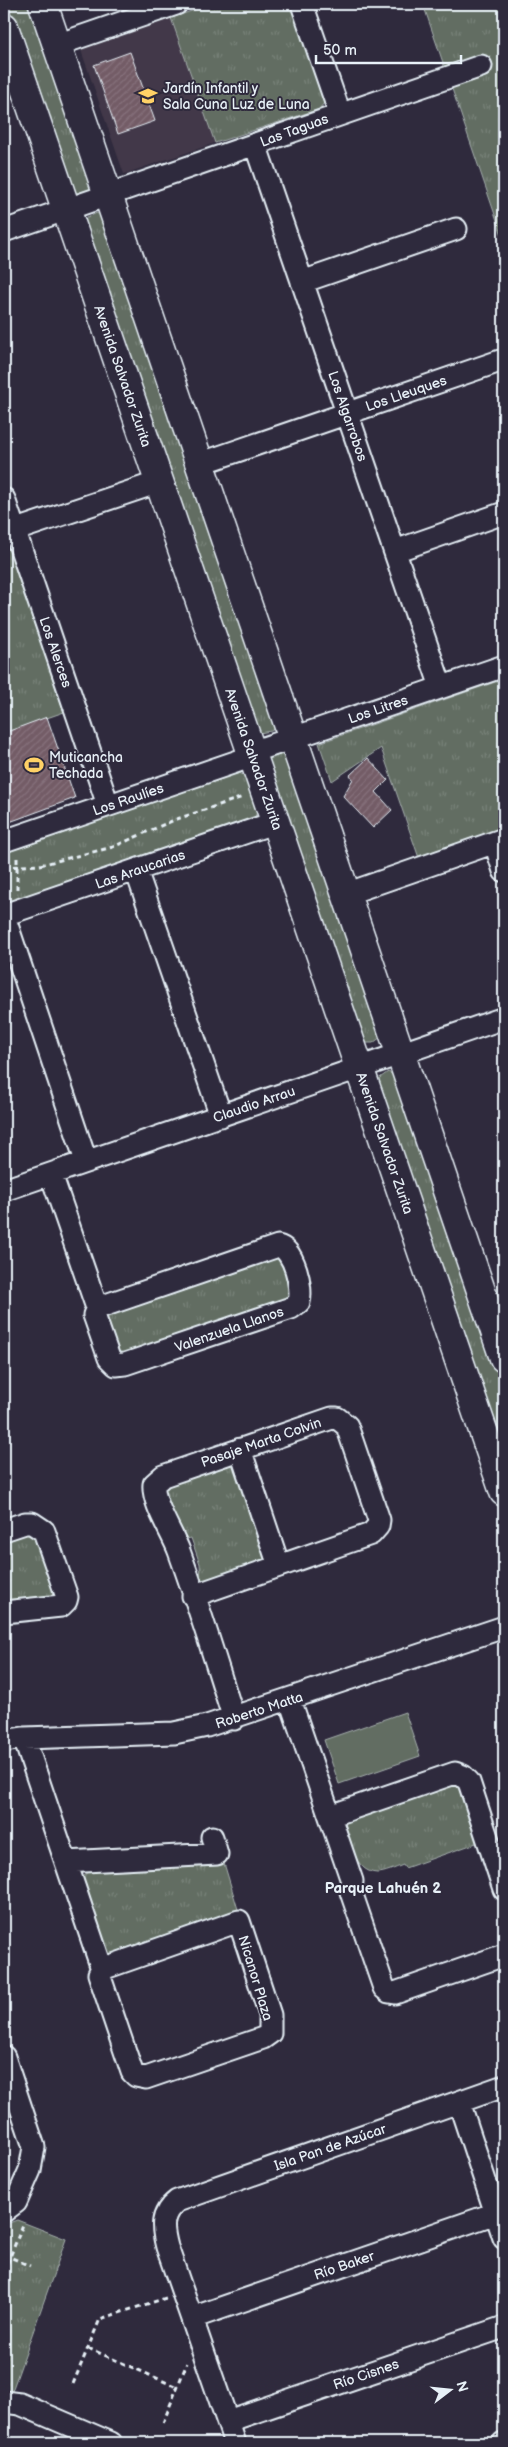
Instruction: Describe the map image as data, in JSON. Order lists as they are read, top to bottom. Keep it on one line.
{"streets":{"main road":["Avenida Salvador Zurita"],"street":["Las Taguas","Los Lleuques","Los Algarrobos","Los Alerces","Los Litres","Los Raulíes","Las Araucarias","Claudio Arrau","Valenzuela Llanos","Pasaje Marta Colvin","Roberto Matta","Nicanor Plaza","Isla Pan de Azúcar","Río Baker","Río Cisnes"]},"crossings":[["Las Taguas","Avenida Salvador Zurita"],["Las Taguas","Los Algarrobos"],["Avenida Salvador Zurita","Los Litres"],["Avenida Salvador Zurita","Los Raulíes"],["Avenida Salvador Zurita","Las Araucarias"],["Avenida Salvador Zurita","Claudio Arrau"],["Los Lleuques","Los Algarrobos"],["Los Algarrobos","Los Litres"],["Los Alerces","Los Raulíes"],["Los Litres","Los Raulíes"],["Claudio Arrau","Valenzuela Llanos"]],"districts":["Parque Lahuén 2"],"places":{"school or university":["Jardín Infantil y Sala Cuna Luz de Luna"],"sports":["Muticancha Techada"]},"scale_bar":"50 m","north":"right"}
